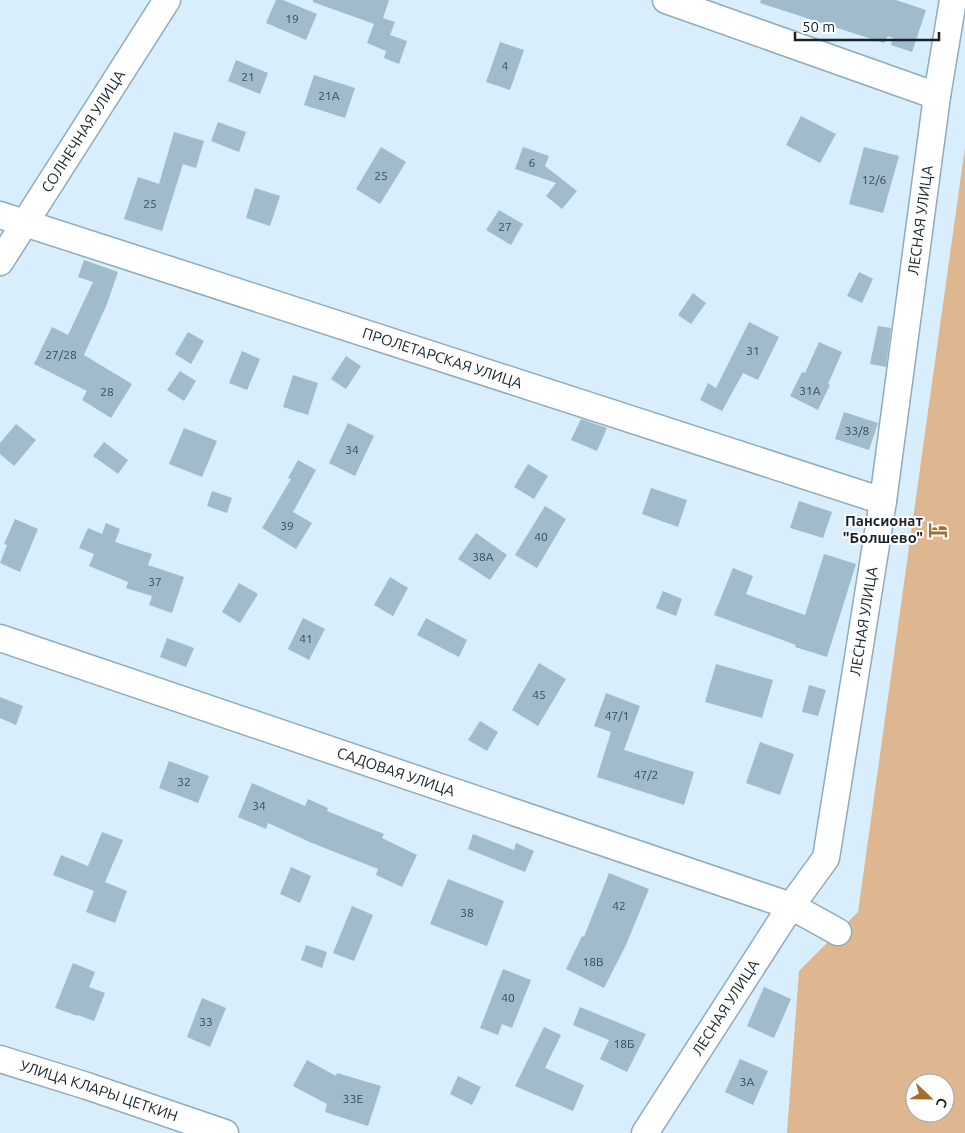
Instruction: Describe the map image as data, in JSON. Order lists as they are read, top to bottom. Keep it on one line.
{"streets":{"street":["СОЛНЕЧНАЯ УЛИЦА","ЛЕСНАЯ УЛИЦА","ПРОЛЕТАРСКАЯ УЛИЦА","САДОВАЯ УЛИЦА","УЛИЦА КЛАРЫ ЦЕТКИН"]},"crossings":[["СОЛНЕЧНАЯ УЛИЦА","ПРОЛЕТАРСКАЯ УЛИЦА"],["ЛЕСНАЯ УЛИЦА","ПРОЛЕТАРСКАЯ УЛИЦА"],["ЛЕСНАЯ УЛИЦА","САДОВАЯ УЛИЦА"]],"places":{"hotel":["Пансионат \"Болшево\""]},"house_numbers":["19","4","21","21А","6","25","12/6","25","27","31","27/28","31А","28","33/8","34","39","40","38А","37","41","45","47/1","47/2","32","34","42","38","18В","40","33","18Б","3А","33Е"],"scale_bar":"50 m","north":"right"}
